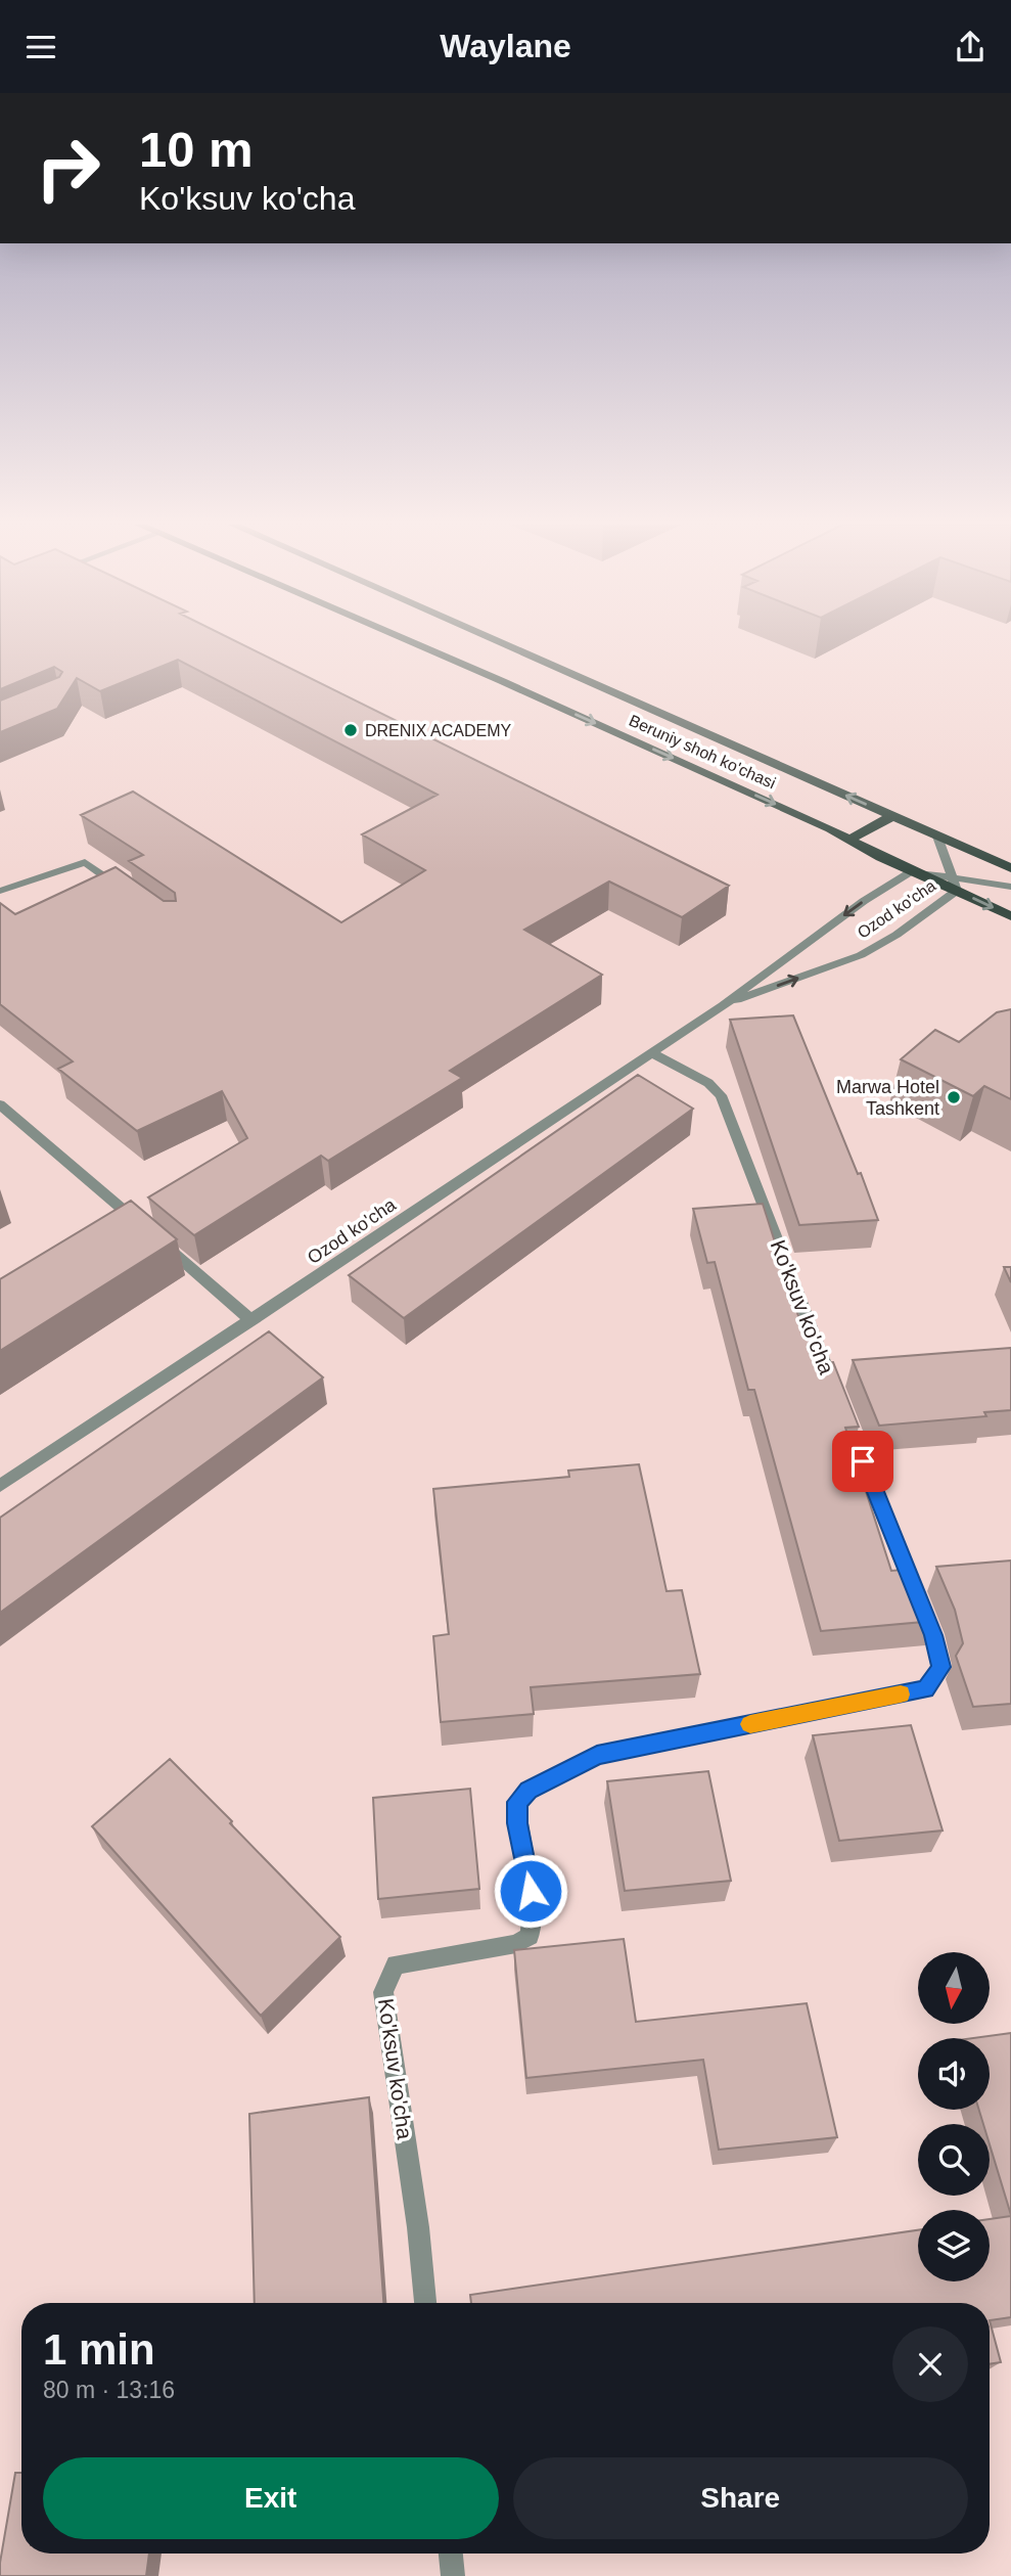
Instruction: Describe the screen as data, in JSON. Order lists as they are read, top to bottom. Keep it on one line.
{"streets":{"main road":["Beruniy shoh ko'chasi"],"street":["Ozod ko'cha","Ko'ksuv ko'cha"]},"crossings":[["Beruniy shoh ko'chasi","Ozod ko'cha"],["Ozod ko'cha","Ko'ksuv ko'cha"]],"places":["DRENIX ACADEMY","Marwa Hotel Tashkent"],"north":"bottom","page":{"header":"Waylane","turn":["10 m","Ko'ksuv ko'cha"],"heading":["1 min","80 m · 13:16"],"buttons":["Exit","Share"]}}
